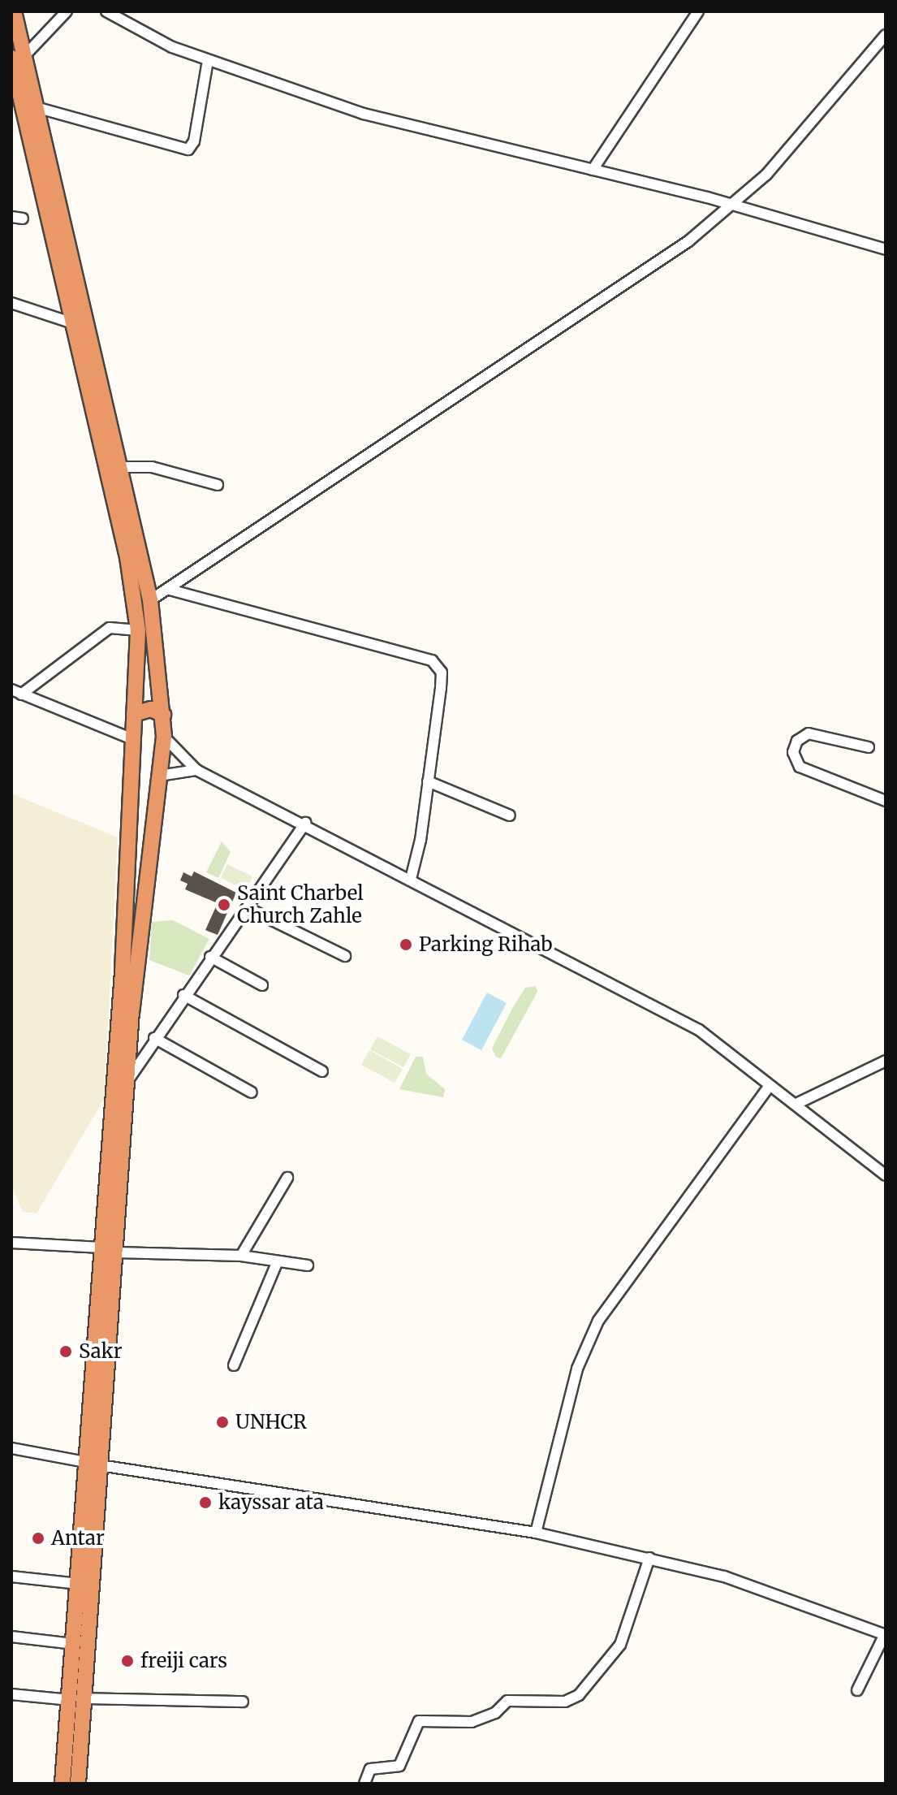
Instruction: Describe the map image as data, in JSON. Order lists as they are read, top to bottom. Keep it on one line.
{"places":["Saint Charbel Church Zahle","Parking Rihab","Sakr","UNHCR","kayssar ata","Antar","freiji cars"]}
